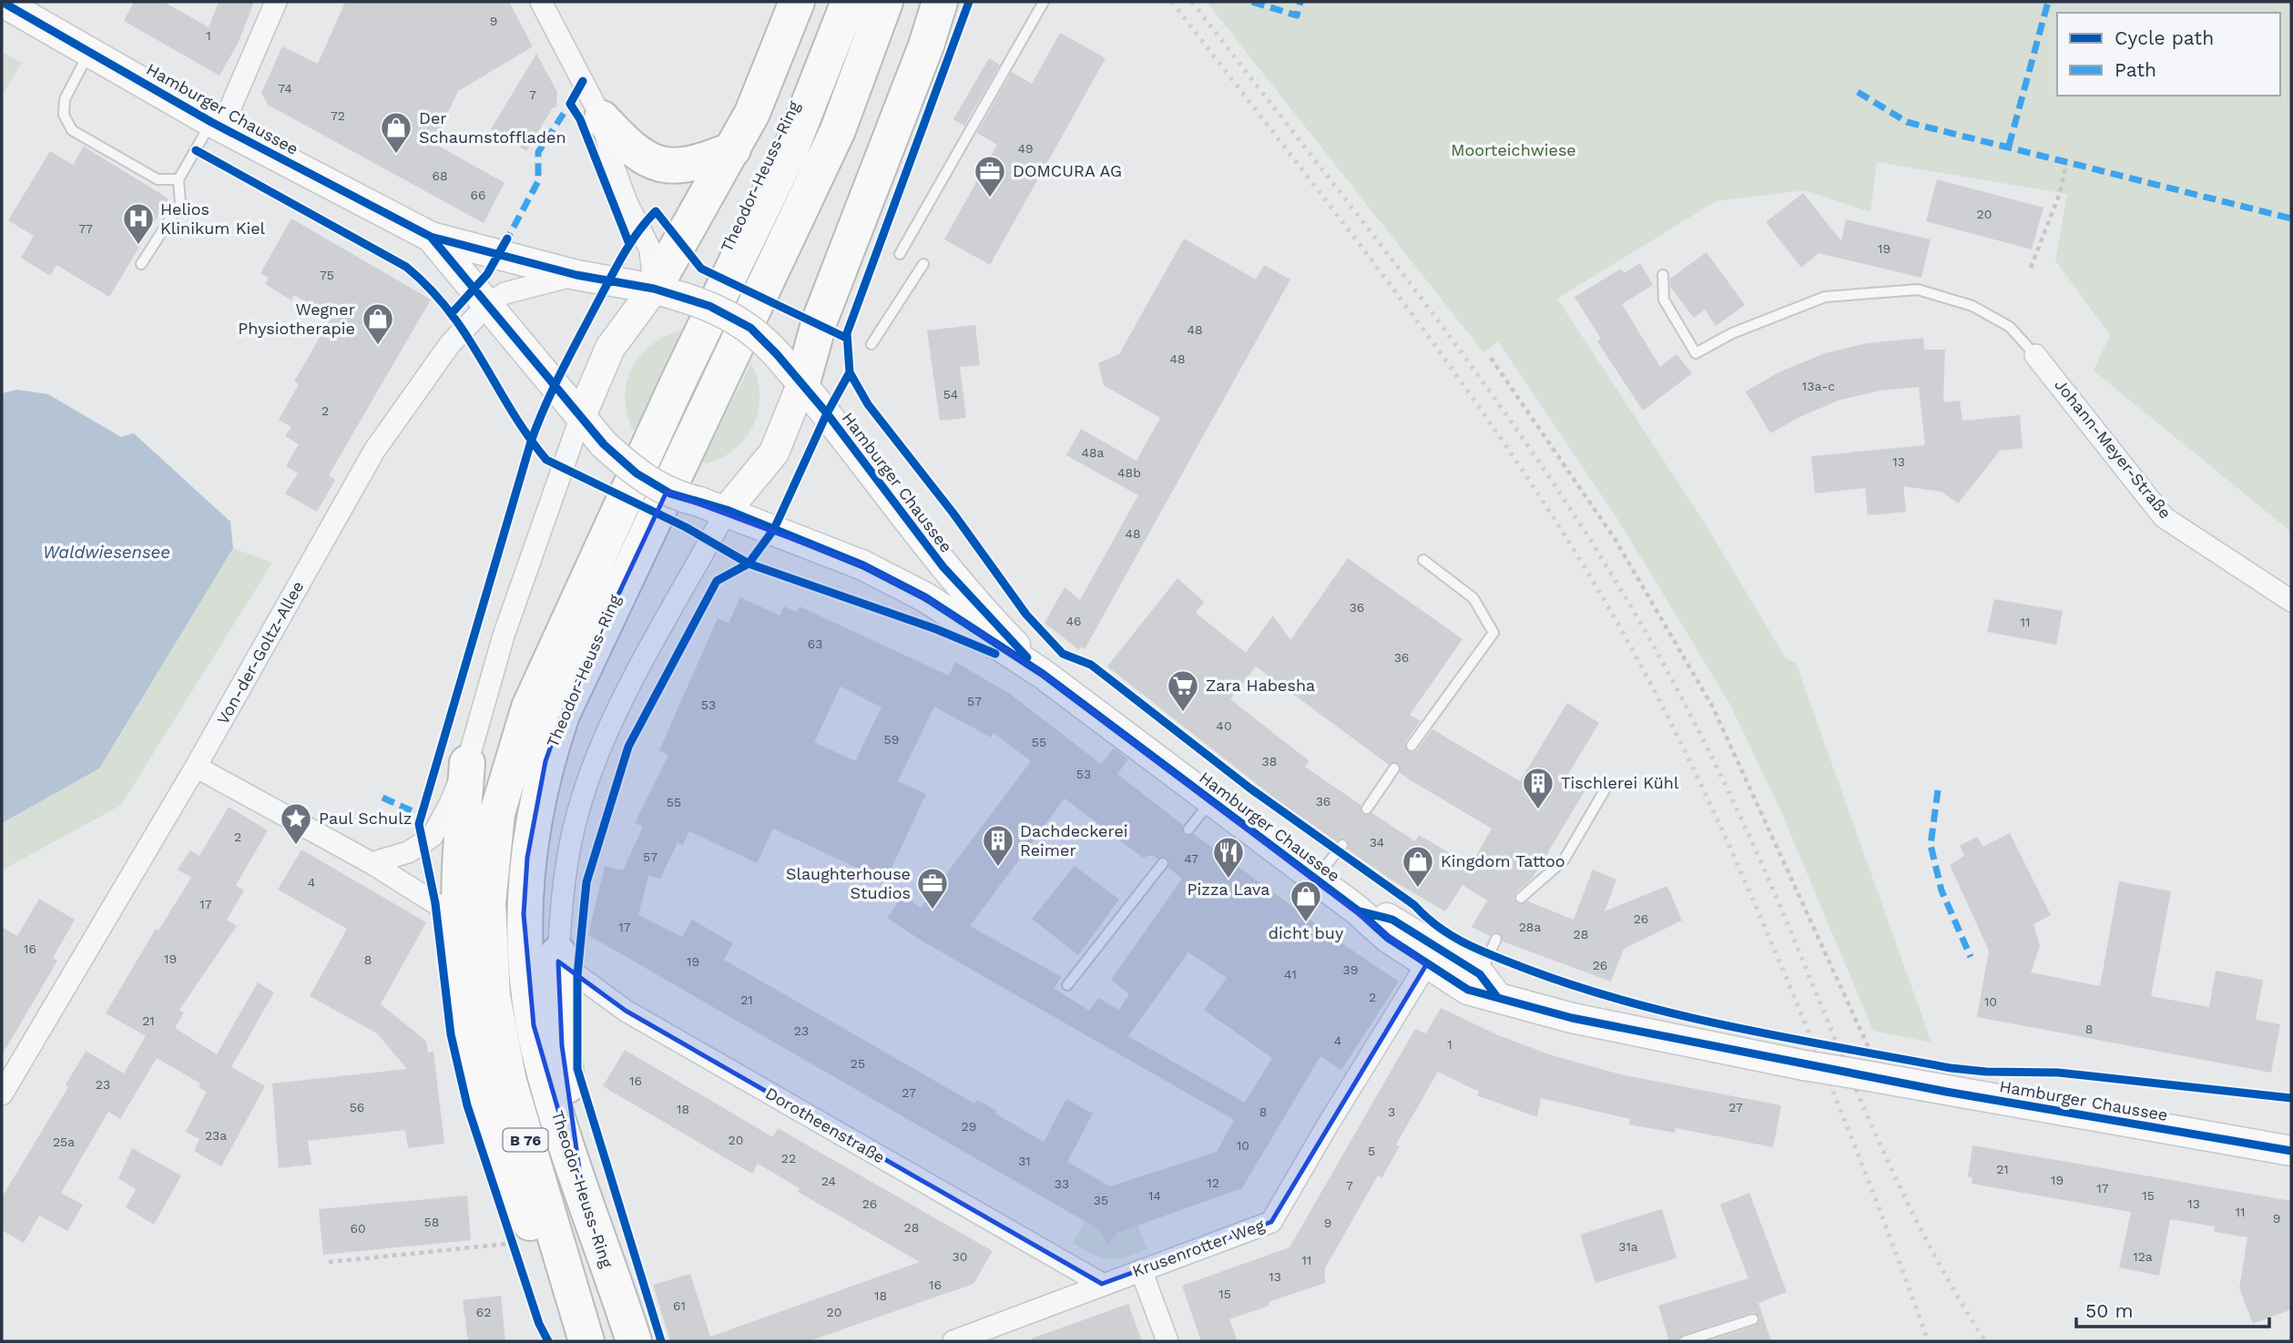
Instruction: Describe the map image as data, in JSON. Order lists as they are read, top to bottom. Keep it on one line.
{"streets":{"highway":["Theodor-Heuss-Ring","B 76"],"main road":["Hamburger Chaussee"],"street":["Johann-Meyer-Straße","Von-der-Goltz-Allee","Dorotheenstraße","Krusenrotter Weg"]},"crossings":[["Hamburger Chaussee","Von-der-Goltz-Allee"],["Hamburger Chaussee","Krusenrotter Weg"],["Dorotheenstraße","Krusenrotter Weg"]],"water":["Waldwiesensee"],"parks":["Moorteichwiese"],"places":{"shop":["Der Schaumstoffladen","Wegner Physiotherapie","Kingdom Tattoo","dicht buy"],"office":["DOMCURA AG","Slaughterhouse Studios"],"hospital":["Helios Klinikum Kiel"],"supermarket":["Zara Habesha"],"building":["Tischlerei Kühl","Dachdeckerei Reimer"],"place":["Paul Schulz"],"restaurant":["Pizza Lava"]},"house_numbers":["9","1","74","7","72","49","68","66","20","77","19","75","48","48","13a-c","54","2","48a","13","48b","48","36","46","11","63","36","57","53","40","59","55","38","53","36","55","2","34","57","47","4","17","26","17","28a","28","16","19","8","19","26","39","41","2","21","10","21","8","23","4","1","25","16","23","27","56","27","18","8","3","29","23a","20","25a","10","5","22","31","21","19","24","12","33","7","17","14","15","35","26","13","11","9","58","9","28","60","31a","30","12a","11","13","16","15","18","61","62","20"],"legend":["Cycle path","Path"],"scale_bar":"50 m"}
